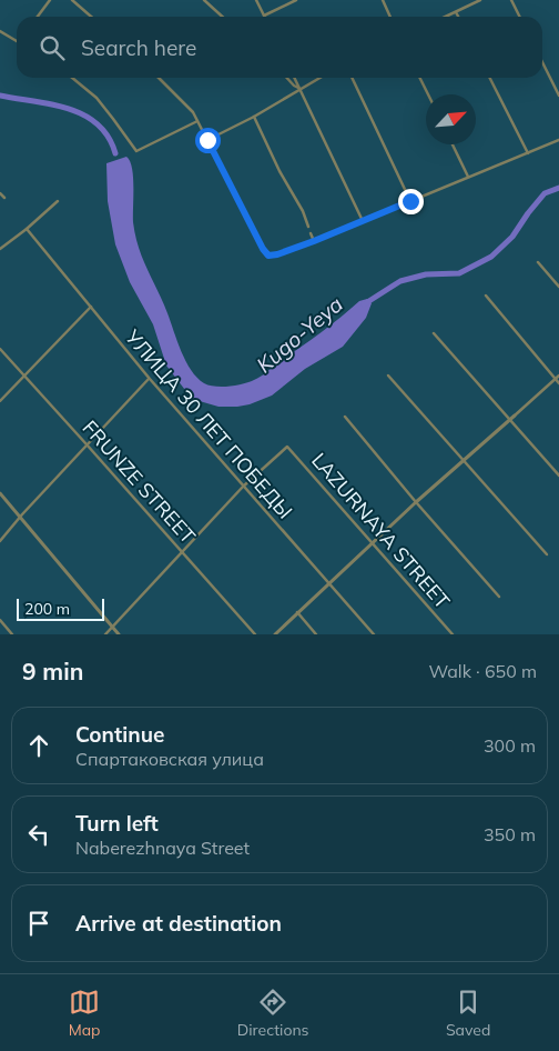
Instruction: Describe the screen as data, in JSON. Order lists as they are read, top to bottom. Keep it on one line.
{"streets":{"street":["УЛИЦА 30 ЛЕТ ПОБЕДЫ","FRUNZE STREET","LAZURNAYA STREET"]},"crossings":[["УЛИЦА 30 ЛЕТ ПОБЕДЫ","LAZURNAYA STREET"]],"water":["Kugo-Yeya"],"scale_bar":"200 m","north":"top right","page":{"search":"Search here","scale":"200 m","heading":["9 min","Walk · 650 m"],"list":[["Continue","Спартаковская улица","300 m"],["Turn left","Naberezhnaya Street","350 m"],"Arrive at destination"],"nav":["Map","Directions","Saved"]}}
